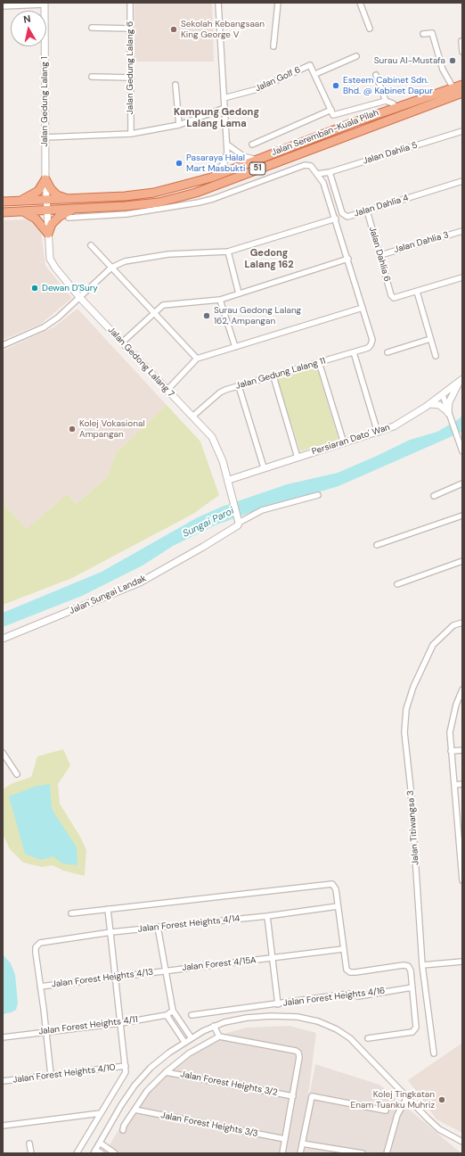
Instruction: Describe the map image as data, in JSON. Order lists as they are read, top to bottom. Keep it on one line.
{"streets":{"highway":["Jalan Seremban-Kuala Pilah","51"],"street":["Jalan Gedung Lalang 6","Jalan Golf 6","Jalan Gedung Lalang 1","Jalan Dahlia 5","Jalan Dahlia 4","Jalan Dahlia 3","Jalan Dahlia 6","Jalan Gedong Lalang 7","Jalan Gedung Lalang 11","Persiaran Dato' Wan","Jalan Sungai Landak","Jalan Titiwangsa 3","Jalan Forest Heights 4/14","Jalan Forest 4/15A","Jalan Forest Heights 4/13","Jalan Forest Heights 4/16","Jalan Forest Heights 4/11","Jalan Forest Heights 4/10","Jalan Forest Heights 3/2","Jalan Forest Heights 3/3"]},"crossings":[["Jalan Gedung Lalang 1","Jalan Seremban-Kuala Pilah"],["Jalan Gedung Lalang 1","51"],["Jalan Gedung Lalang 1","Jalan Gedong Lalang 7"],["Jalan Seremban-Kuala Pilah","51"],["Jalan Seremban-Kuala Pilah","Jalan Gedong Lalang 7"],["Jalan Dahlia 5","Jalan Dahlia 4"],["51","Jalan Gedong Lalang 7"],["Jalan Dahlia 4","Jalan Dahlia 6"],["Jalan Dahlia 3","Jalan Dahlia 6"],["Jalan Gedong Lalang 7","Jalan Gedung Lalang 11"],["Jalan Gedong Lalang 7","Persiaran Dato' Wan"],["Jalan Gedong Lalang 7","Jalan Sungai Landak"],["Jalan Forest Heights 4/14","Jalan Forest Heights 4/13"],["Jalan Forest 4/15A","Jalan Forest Heights 4/13"]],"districts":["Kampung Gedong Lalang Lama","Gedong Lalang 162"],"water":["Sungai Paroi"],"places":["Sekolah Kebangsaan King George V","Surau Al-Mustafa","Esteem Cabinet Sdn. Bhd. @ Kabinet Dapur","Pasaraya Halal Mart Masbukti","Dewan D'Sury","Surau Gedong Lalang 162, Ampangan","Kolej Vokasional Ampangan","Kolej Tingkatan Enam Tuanku Muhriz"],"north":"top"}
